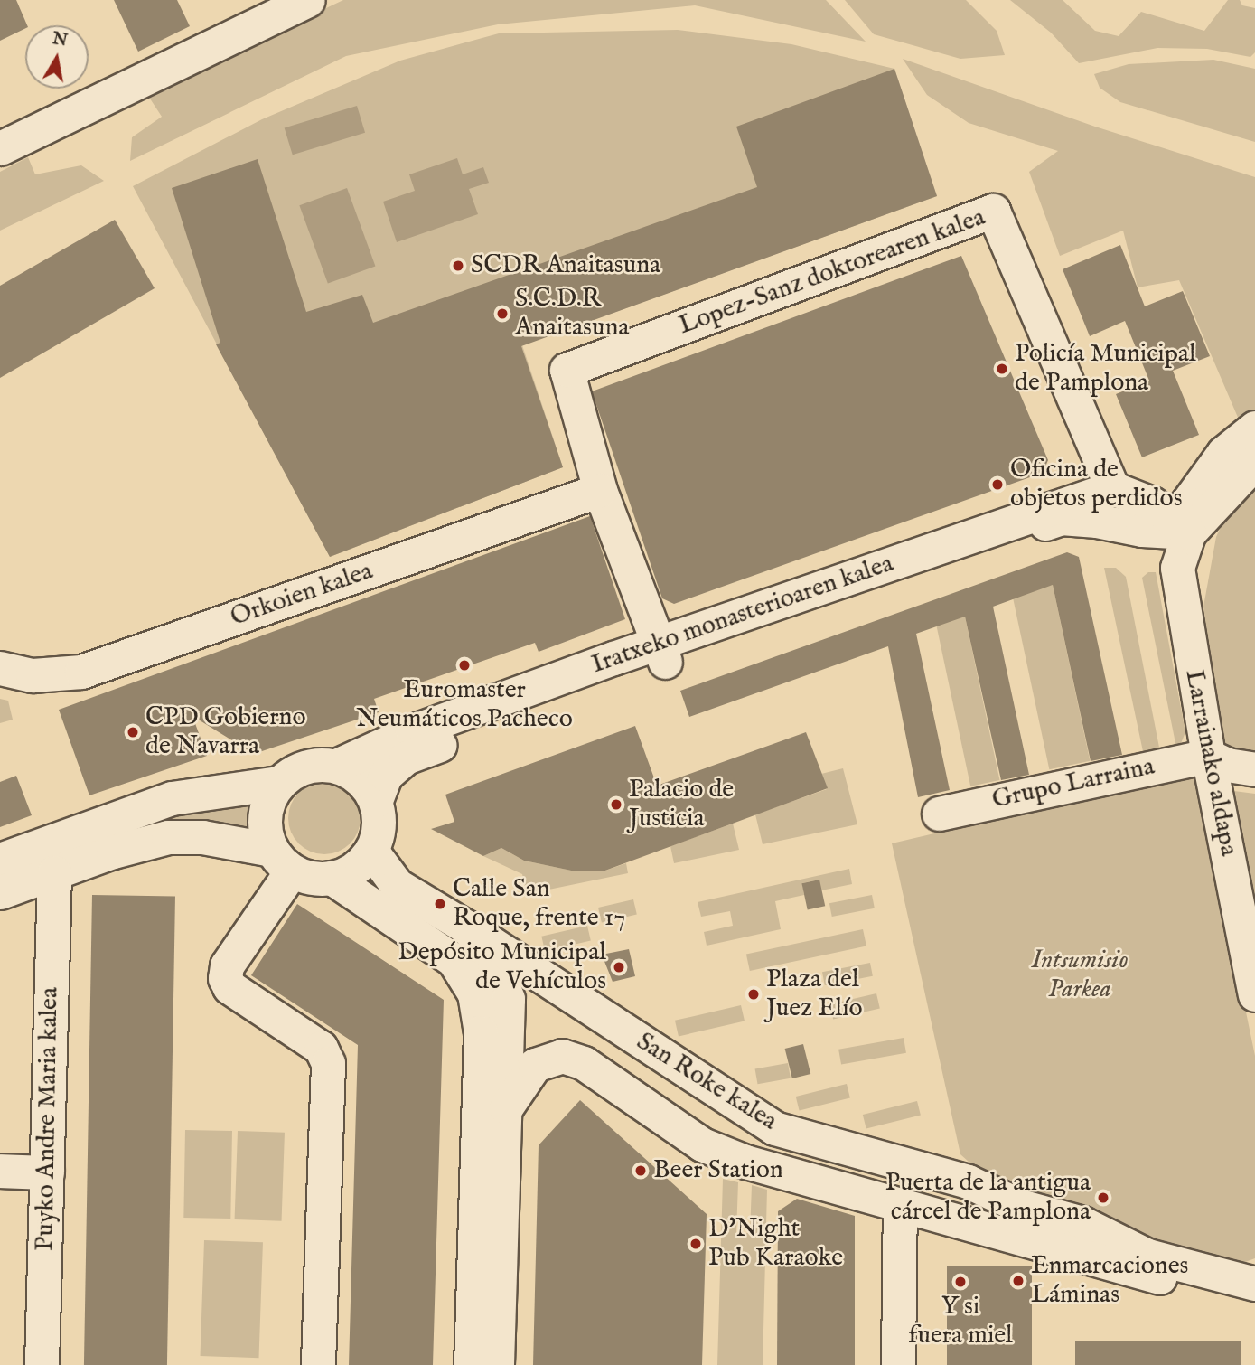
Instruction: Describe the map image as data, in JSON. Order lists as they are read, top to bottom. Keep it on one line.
{"streets":{"street":["Lopez-Sanz doktorearen kalea","Orkoien kalea","Iratxeko monasterioaren kalea","Larrainako aldapa","Grupo Larraina","San Roke kalea","Puyko Andre Maria kalea"]},"crossings":[["Lopez-Sanz doktorearen kalea","Orkoien kalea"],["Lopez-Sanz doktorearen kalea","Iratxeko monasterioaren kalea"],["Iratxeko monasterioaren kalea","Larrainako aldapa"],["Iratxeko monasterioaren kalea","San Roke kalea"],["Larrainako aldapa","Grupo Larraina"]],"parks":["Intsumisio Parkea"],"places":["SCDR Anaitasuna","S.C.D.R Anaitasuna","Policía Municipal de Pamplona","Oficina de objetos perdidos","Euromaster Neumáticos Pacheco","CPD Gobierno de Navarra","Palacio de Justicia","Calle San Roque, frente 17","Depósito Municipal de Vehículos","Plaza del Juez Elío","Beer Station","Puerta de la antigua cárcel de Pamplona","D'Night Pub Karaoke","Enmarcaciones Láminas","Y si fuera miel"],"north":"top"}
